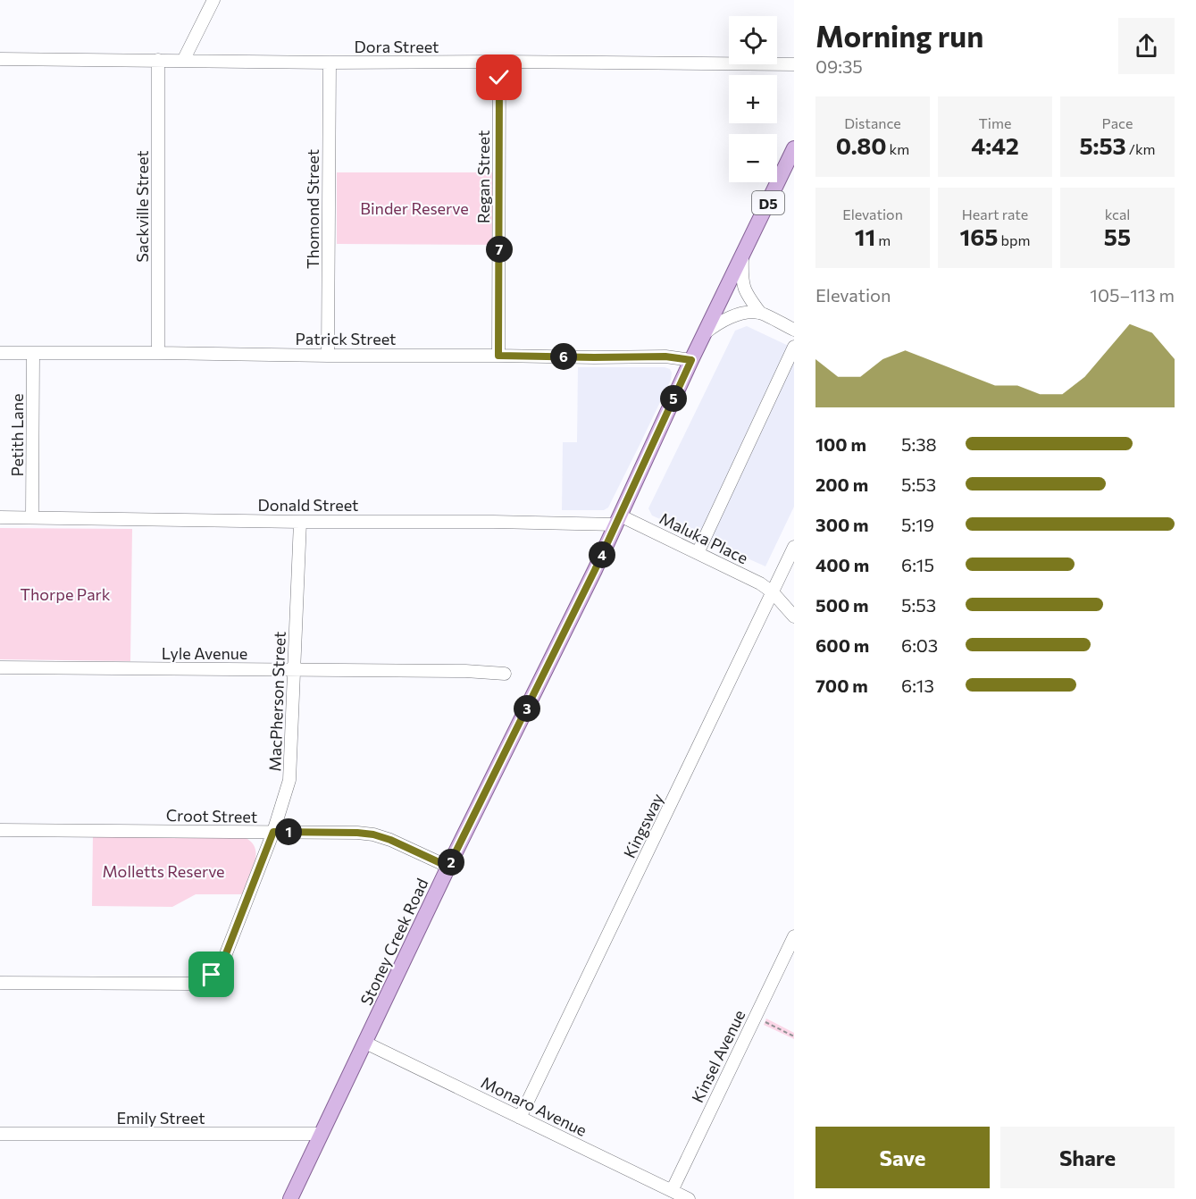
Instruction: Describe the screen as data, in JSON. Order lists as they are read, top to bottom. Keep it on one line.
{"streets":{"main road":["D5","Stoney Creek Road"],"street":["Dora Street","Regan Street","Sackville Street","Thomond Street","Patrick Street","Petith Lane","Donald Street","Maluka Place","Lyle Avenue","MacPherson Street","Croot Street","Kingsway","Kinsel Avenue","Monaro Avenue","Emily Street"]},"crossings":[["Dora Street","Regan Street"],["Dora Street","Sackville Street"],["Dora Street","Thomond Street"],["Regan Street","Patrick Street"],["Sackville Street","Patrick Street"],["Thomond Street","Patrick Street"],["Patrick Street","Petith Lane"],["Patrick Street","Stoney Creek Road"],["Petith Lane","Donald Street"],["Donald Street","Maluka Place"],["Donald Street","MacPherson Street"],["Donald Street","Stoney Creek Road"],["Maluka Place","Kingsway"],["Maluka Place","Stoney Creek Road"],["Lyle Avenue","MacPherson Street"],["MacPherson Street","Croot Street"],["Croot Street","Stoney Creek Road"],["Kingsway","Monaro Avenue"],["Stoney Creek Road","Monaro Avenue"],["Stoney Creek Road","Emily Street"],["Kinsel Avenue","Monaro Avenue"]],"parks":["Binder Reserve","Thorpe Park","Molletts Reserve"],"page":{"heading":["Morning run","09:35"],"map_buttons":["+","−"],"stats":[["Distance","0.80 km"],["Time","4:42"],["Pace","5:53 /km"],["Elevation","11 m"],["Heart rate","165 bpm"],["kcal","55"]],"pins":["7","6","5","4","3","1","2"],"chart":["Elevation","105–113 m"],"list":[{"name":"100 m","note":"5:38"},{"name":"200 m","note":"5:53"},{"name":"300 m","note":"5:19"},{"name":"400 m","note":"6:15"},{"name":"500 m","note":"5:53"},{"name":"600 m","note":"6:03"},{"name":"700 m","note":"6:13"}],"buttons":["Save","Share"]}}
